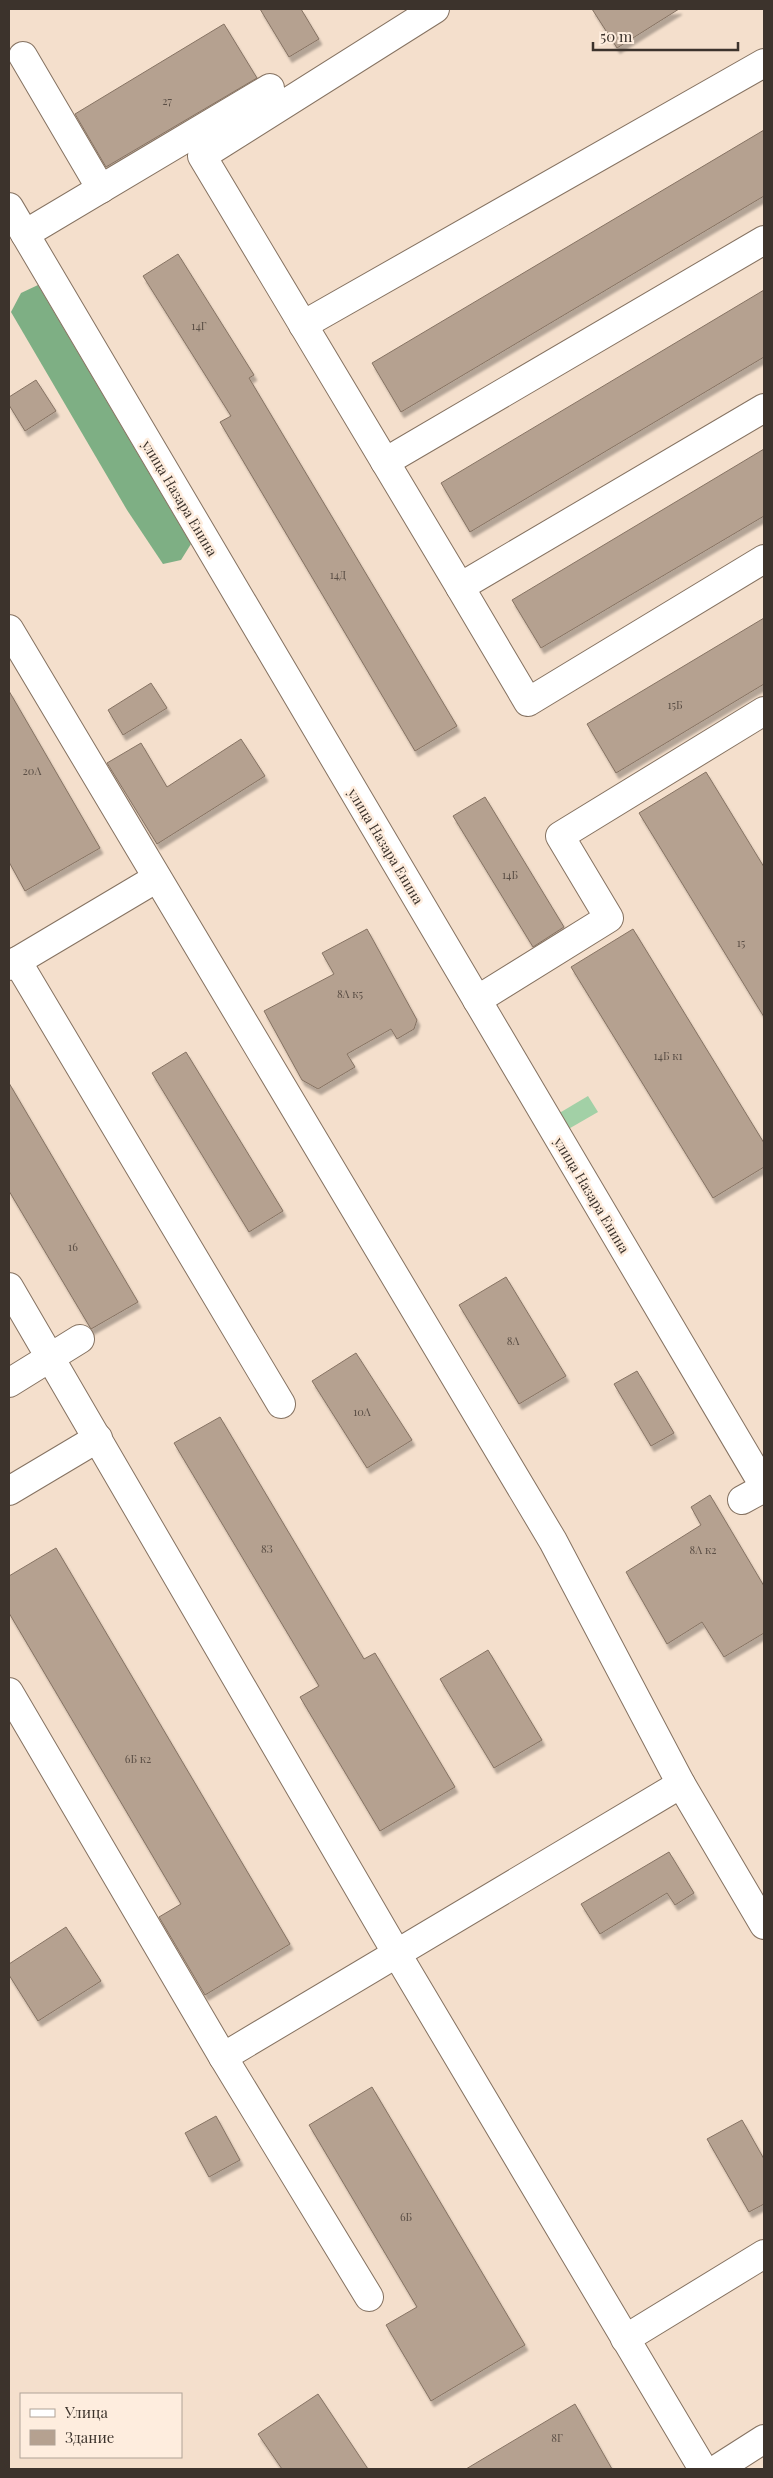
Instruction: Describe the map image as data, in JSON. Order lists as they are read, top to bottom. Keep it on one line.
{"streets":{"main road":["улица Назара Енина"]},"house_numbers":["27","14Г","14Д","15Б","20А","14Б","15","8А к5","14Б к1","16","8А","10А","8З","8А к2","6Б к2","6Б","8Г"],"legend":["Улица","Здание"],"scale_bar":"50 m"}
